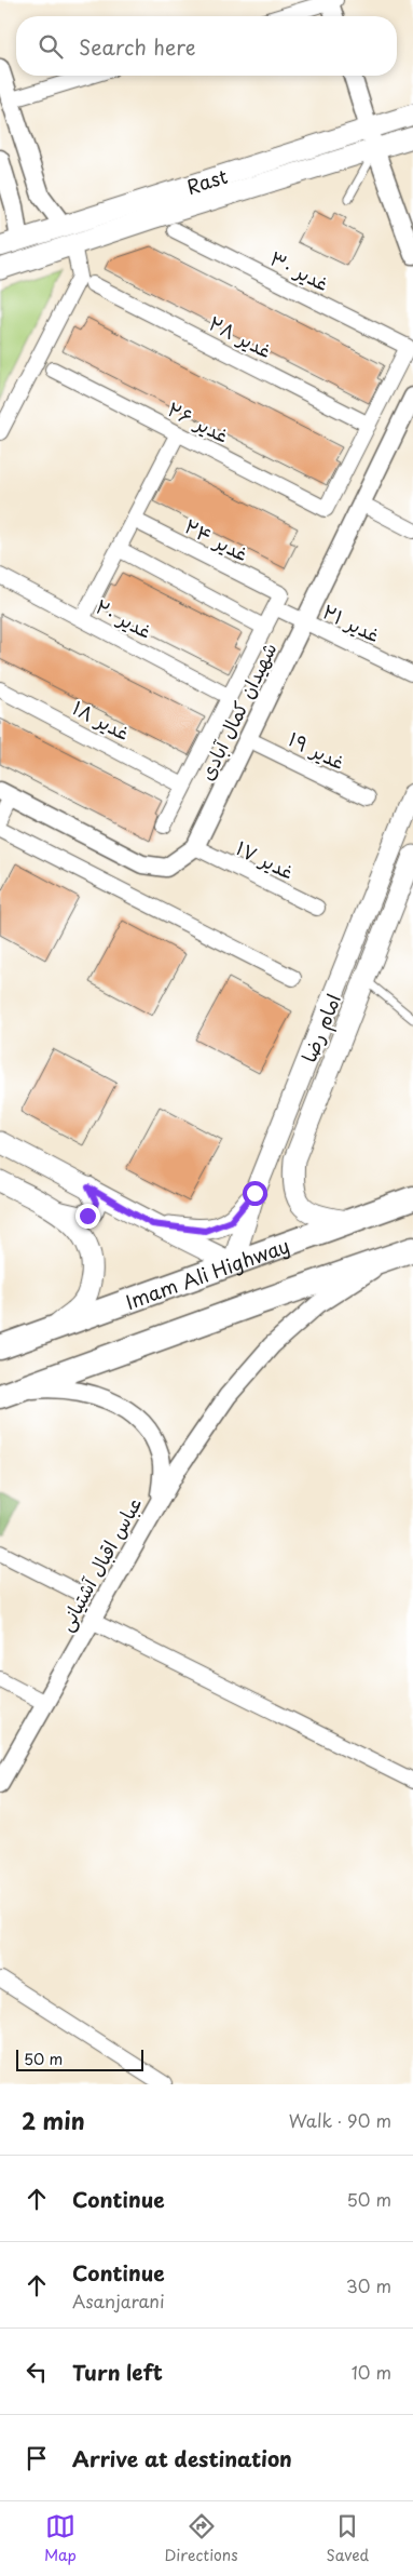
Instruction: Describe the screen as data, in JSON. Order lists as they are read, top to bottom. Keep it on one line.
{"streets":{"highway":["Imam Ali Highway"],"main road":["Rast","امام رضا"],"street":["غدیر ۳۰","غدیر ۲۸","غدیر ۲۶","غدیر ۲۴","غدیر ۲۰","غدیر ۲۱","شهیدان کمال آبادی","غدیر ۱۸","غدیر ۱۹","غدیر ۱۷","عباس اقبال آشتیانی"]},"crossings":[["غدیر ۳۰","غدیر ۲۸"],["غدیر ۳۰","غدیر ۲۶"],["غدیر ۲۸","غدیر ۲۶"],["غدیر ۲۴","غدیر ۲۱"],["غدیر ۲۴","شهیدان کمال آبادی"],["غدیر ۲۱","شهیدان کمال آبادی"],["شهیدان کمال آبادی","غدیر ۱۹"],["شهیدان کمال آبادی","غدیر ۱۷"],["امام رضا","Imam Ali Highway"]],"scale_bar":"50 m","page":{"search":"Search here","scale":"50 m","heading":["2 min","Walk · 90 m"],"list":[["Continue","50 m"],["Continue","Asanjarani","30 m"],["Turn left","10 m"],"Arrive at destination"],"nav":["Map","Directions","Saved"]}}
